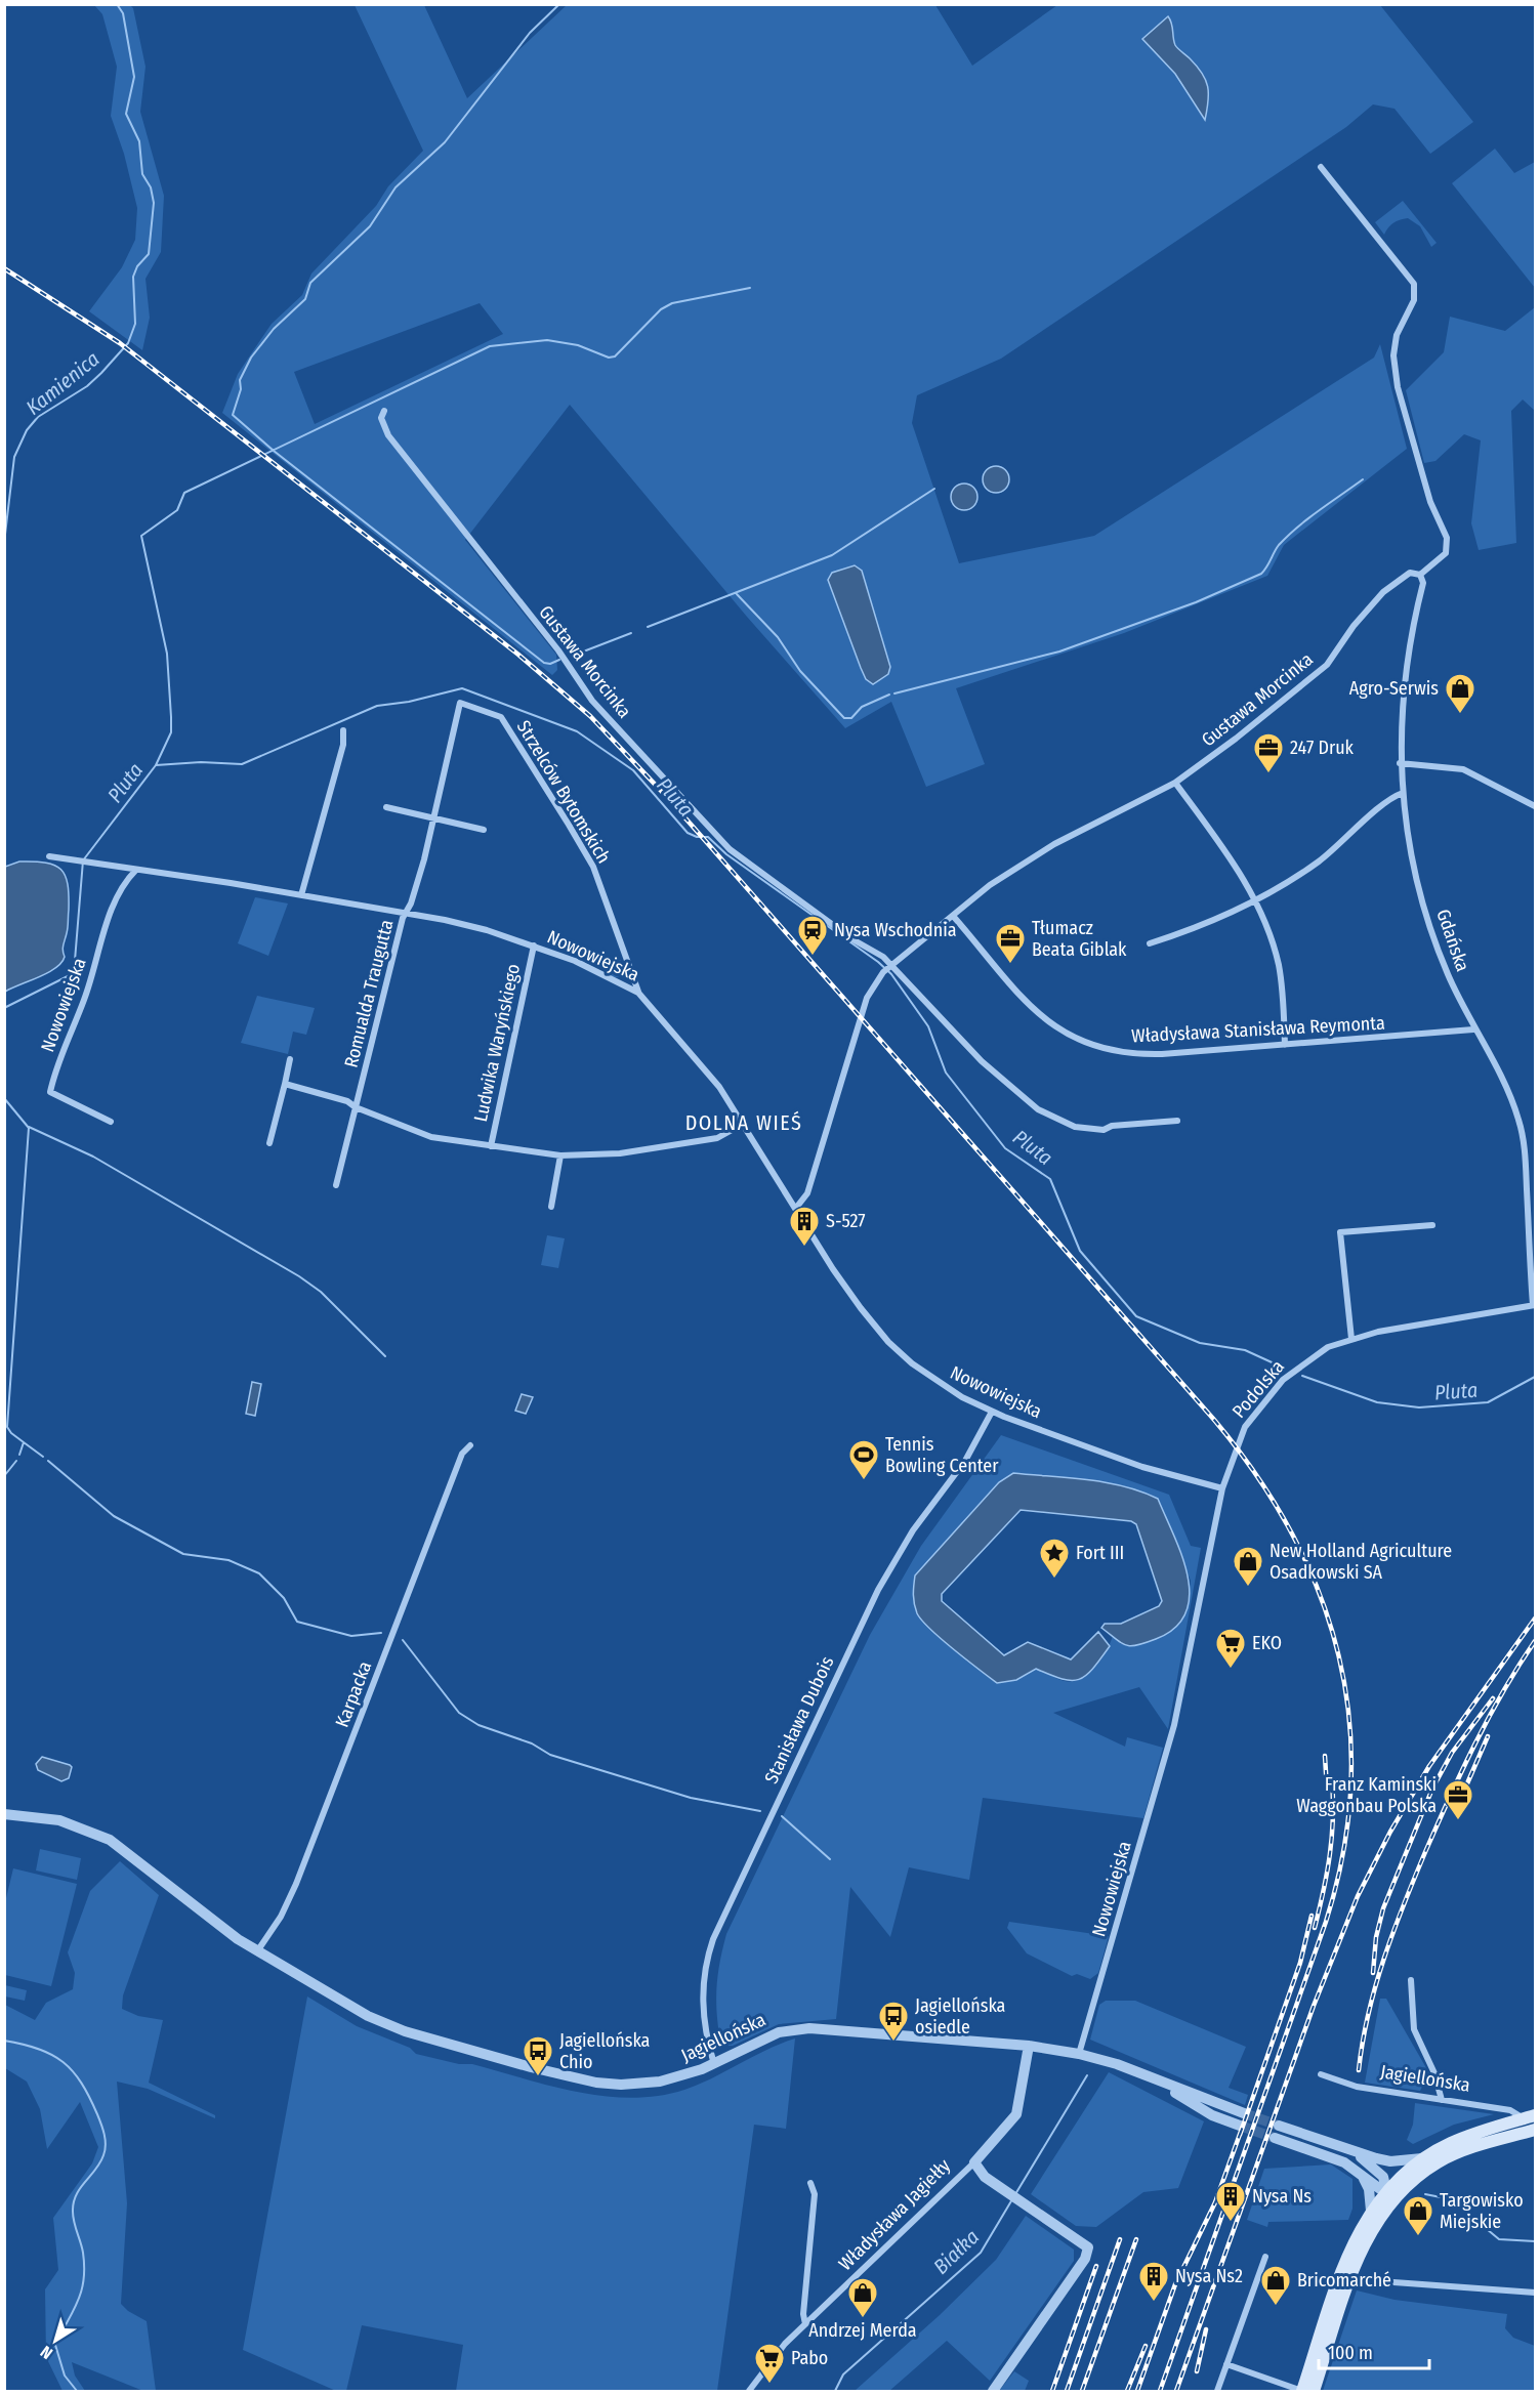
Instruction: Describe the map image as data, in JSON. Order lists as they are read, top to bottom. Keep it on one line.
{"streets":{"main road":["Jagiellońska"],"street":["Gustawa Morcinka","Strzelców Bytomskich","Gdańska","Nowowiejska","Romualda Traugutta","Władysława Stanisława Reymonta","Ludwika Waryńskiego","Podolska","Karpacka","Stanisława Dubois","Władysława Jagiełły"]},"crossings":[["Gustawa Morcinka","Gdańska"],["Gustawa Morcinka","Nowowiejska"],["Gustawa Morcinka","Władysława Stanisława Reymonta"],["Strzelców Bytomskich","Nowowiejska"],["Strzelców Bytomskich","Romualda Traugutta"],["Gdańska","Władysława Stanisława Reymonta"],["Gdańska","Podolska"],["Nowowiejska","Romualda Traugutta"],["Nowowiejska","Ludwika Waryńskiego"],["Nowowiejska","Podolska"],["Nowowiejska","Stanisława Dubois"],["Nowowiejska","Jagiellońska"],["Karpacka","Jagiellońska"],["Stanisława Dubois","Jagiellońska"],["Jagiellońska","Władysława Jagiełły"]],"districts":["DOLNA WIEŚ"],"water":["Kamienica","Pluta","Białka"],"places":{"shop":["Agro-Serwis","New Holland Agriculture Osadkowski SA","Targowisko Miejskie","Bricomarché","Andrzej Merda"],"office":["247 Druk","Tłumacz Beata Giblak","Franz Kaminski Waggonbau Polska"],"station":["Nysa Wschodnia"],"building":["S-527","Nysa Ns","Nysa Ns2"],"sports":["Tennis Bowling Center"],"place":["Fort III"],"supermarket":["EKO","Pabo"],"bus stop":["Jagiellońska osiedle","Jagiellońska Chio"]},"scale_bar":"100 m","north":"bottom left"}
